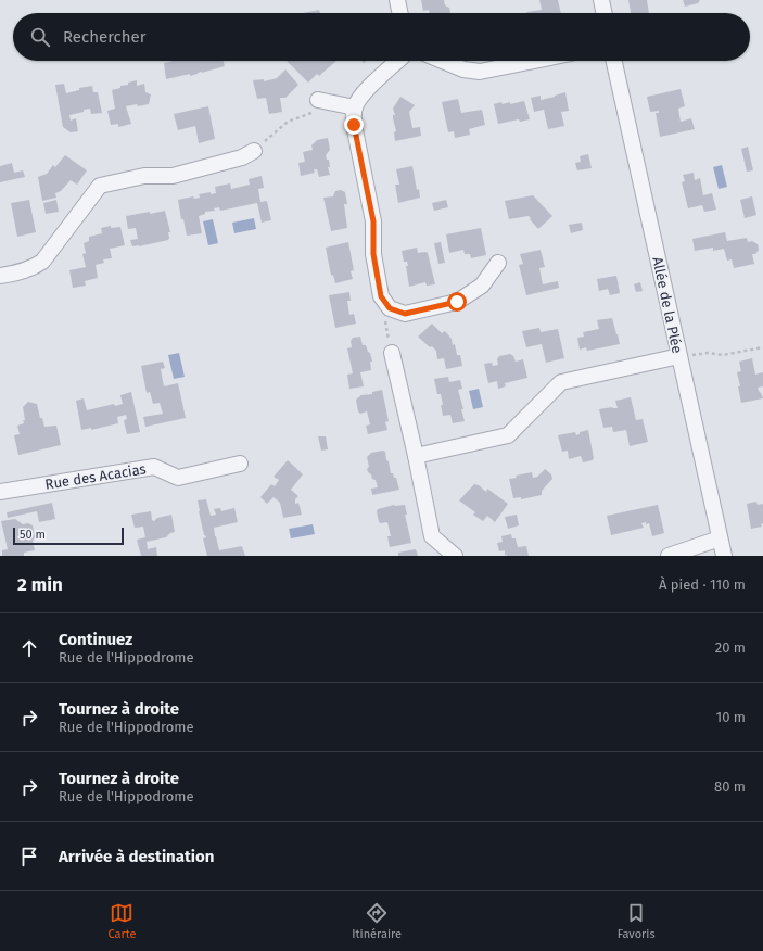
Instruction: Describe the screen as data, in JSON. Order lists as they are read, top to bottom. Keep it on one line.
{"streets":{"street":["Allée de la Plée","Rue des Acacias"]},"scale_bar":"50 m","page":{"search":"Rechercher","scale":"50 m","heading":["2 min","À pied · 110 m"],"list":[["Continuez","Rue de l'Hippodrome","20 m"],["Tournez à droite","Rue de l'Hippodrome","10 m"],["Tournez à droite","Rue de l'Hippodrome","80 m"],"Arrivée à destination"],"nav":["Carte","Itinéraire","Favoris"]}}
